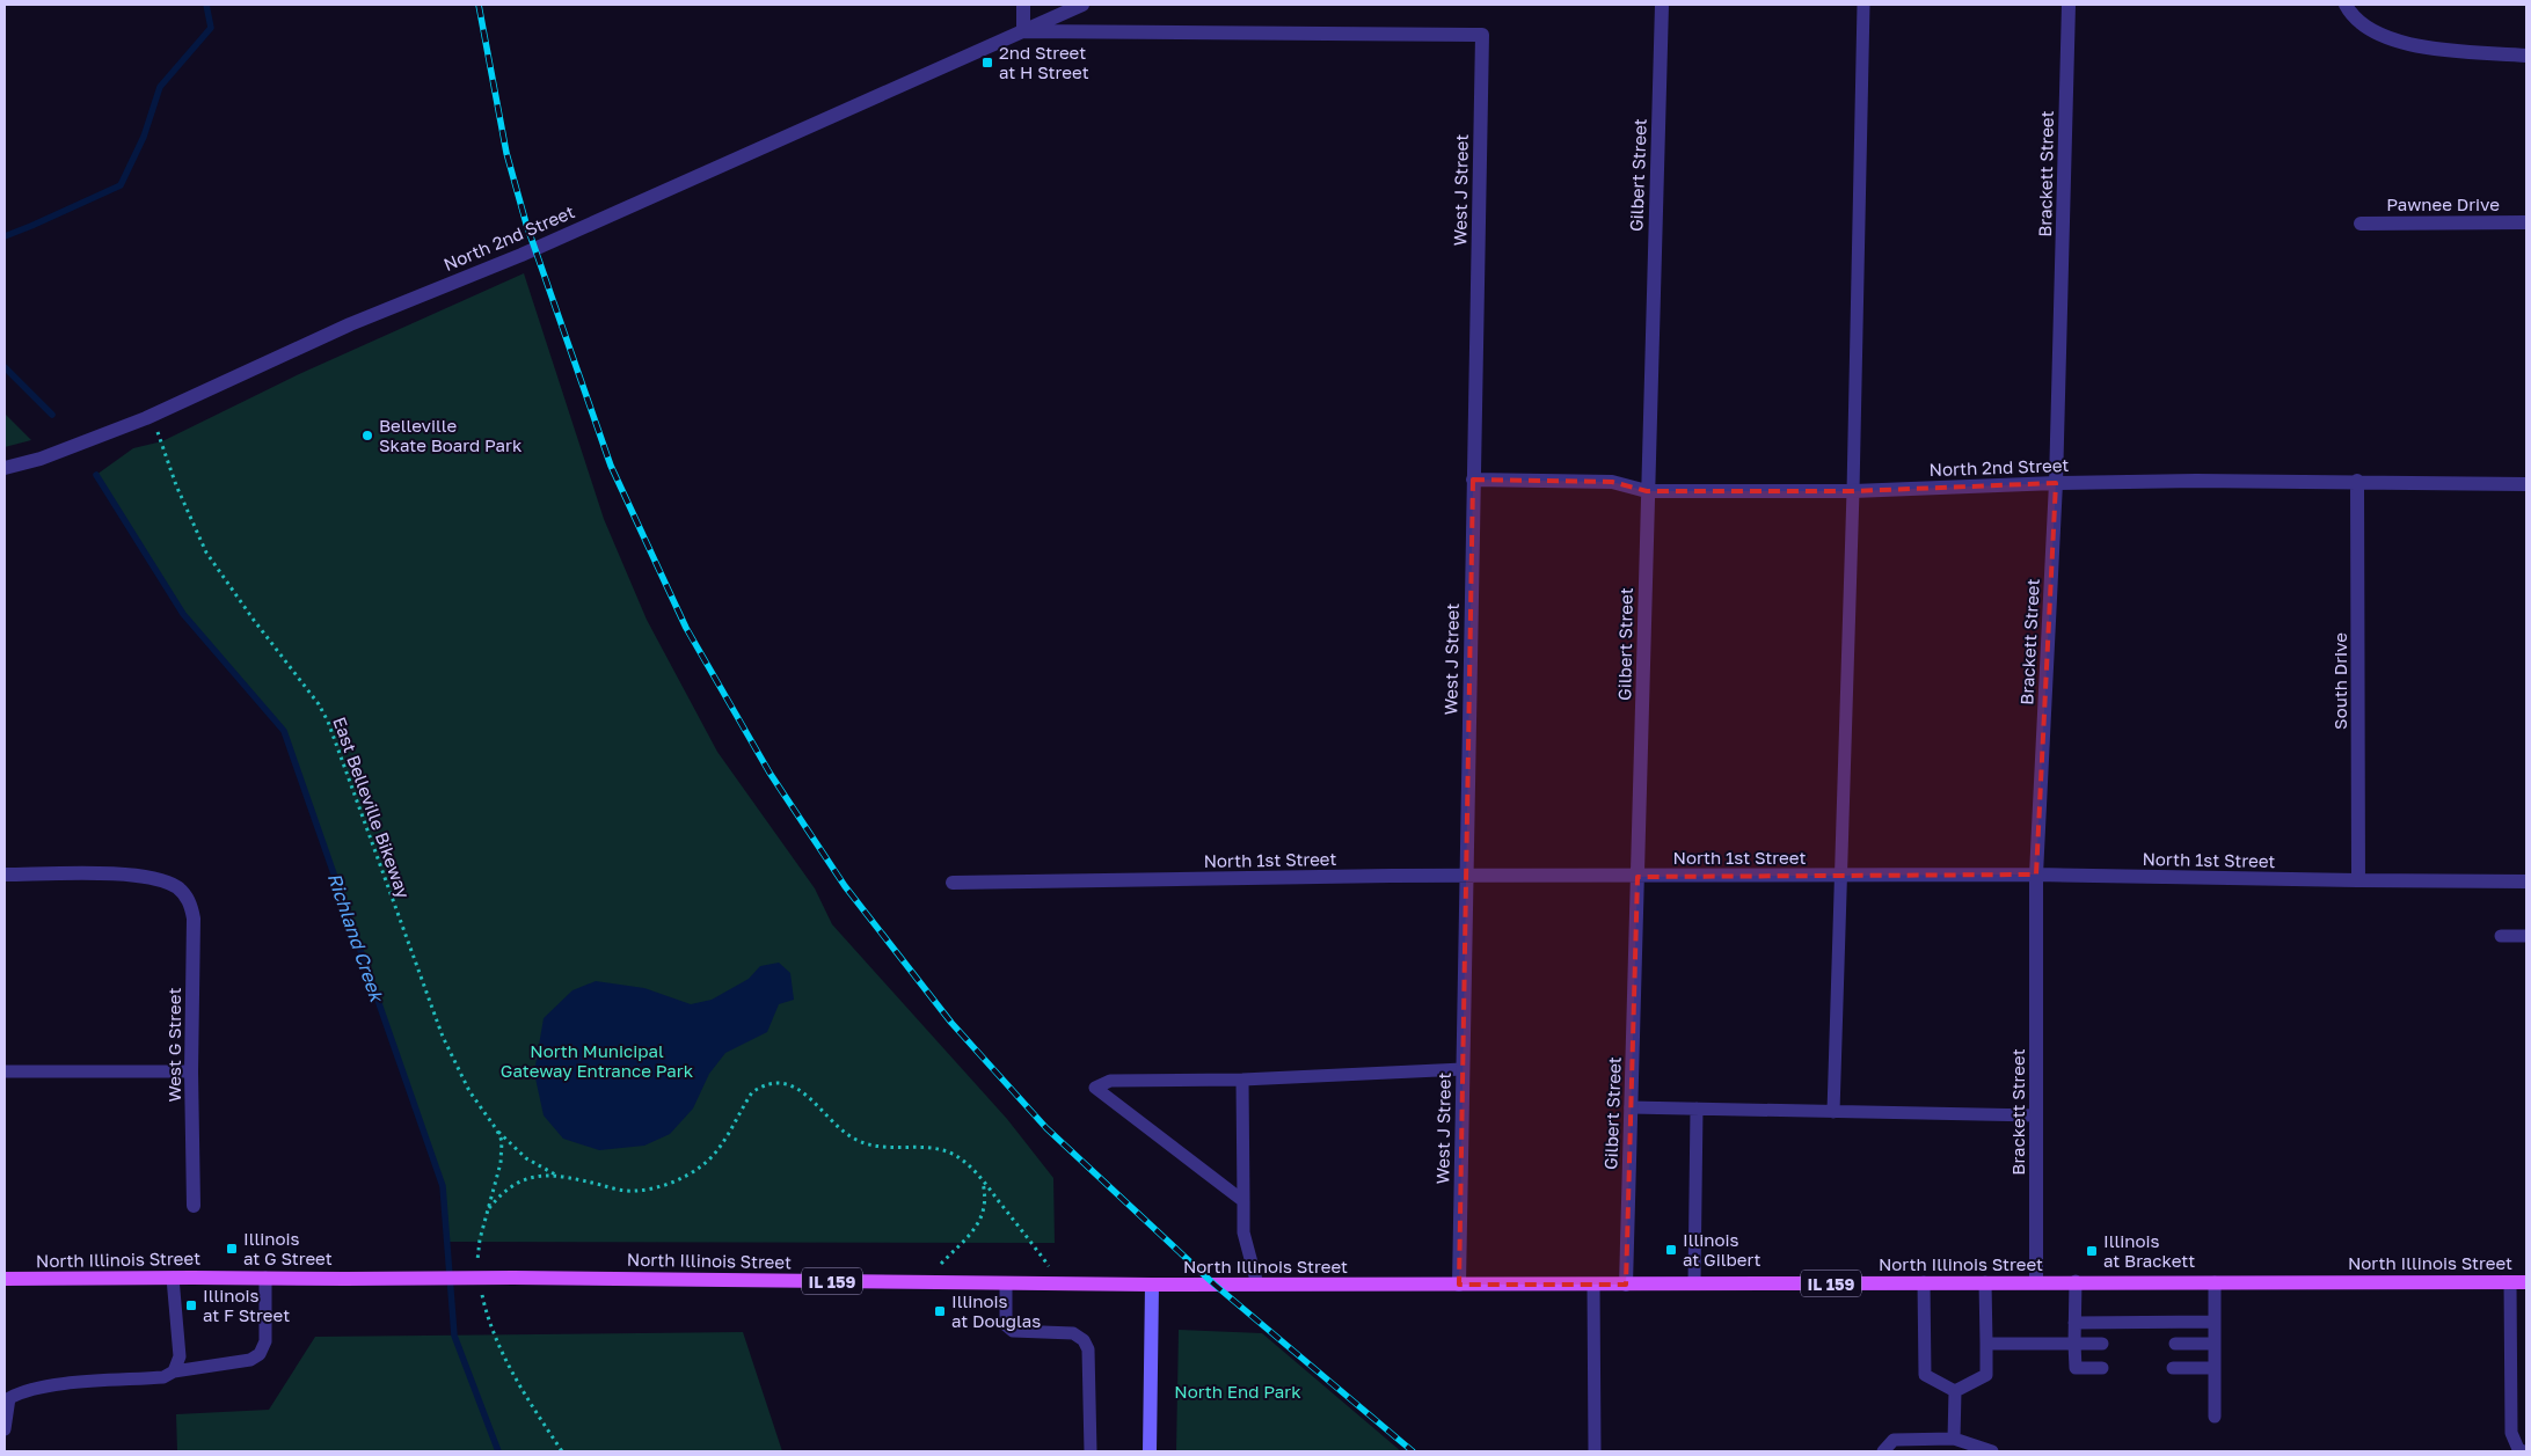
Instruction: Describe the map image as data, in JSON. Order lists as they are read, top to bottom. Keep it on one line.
{"streets":{"main road":["North Illinois Street","IL 159"],"street":["Brackett Street","Gilbert Street","West J Street","Pawnee Drive","North 2nd Street","South Drive","North 1st Street","West G Street"],"path":["East Belleville Bikeway"]},"crossings":[["Brackett Street","North 2nd Street"],["Brackett Street","North 1st Street"],["Brackett Street","North Illinois Street"],["Gilbert Street","North 2nd Street"],["Gilbert Street","North 1st Street"],["Gilbert Street","North Illinois Street"],["West J Street","North 2nd Street"],["West J Street","North 1st Street"],["West J Street","North Illinois Street"],["North 2nd Street","South Drive"],["North 2nd Street","East Belleville Bikeway"],["South Drive","North 1st Street"]],"water":["Richland Creek"],"parks":["North Municipal Gateway Entrance Park","North End Park"],"places":{"transit":["2nd Street at H Street","Illinois at G Street","Illinois at Gilbert","Illinois at Brackett","Illinois at F Street","Illinois at Douglas"],"other":["Belleville Skate Board Park"]}}
